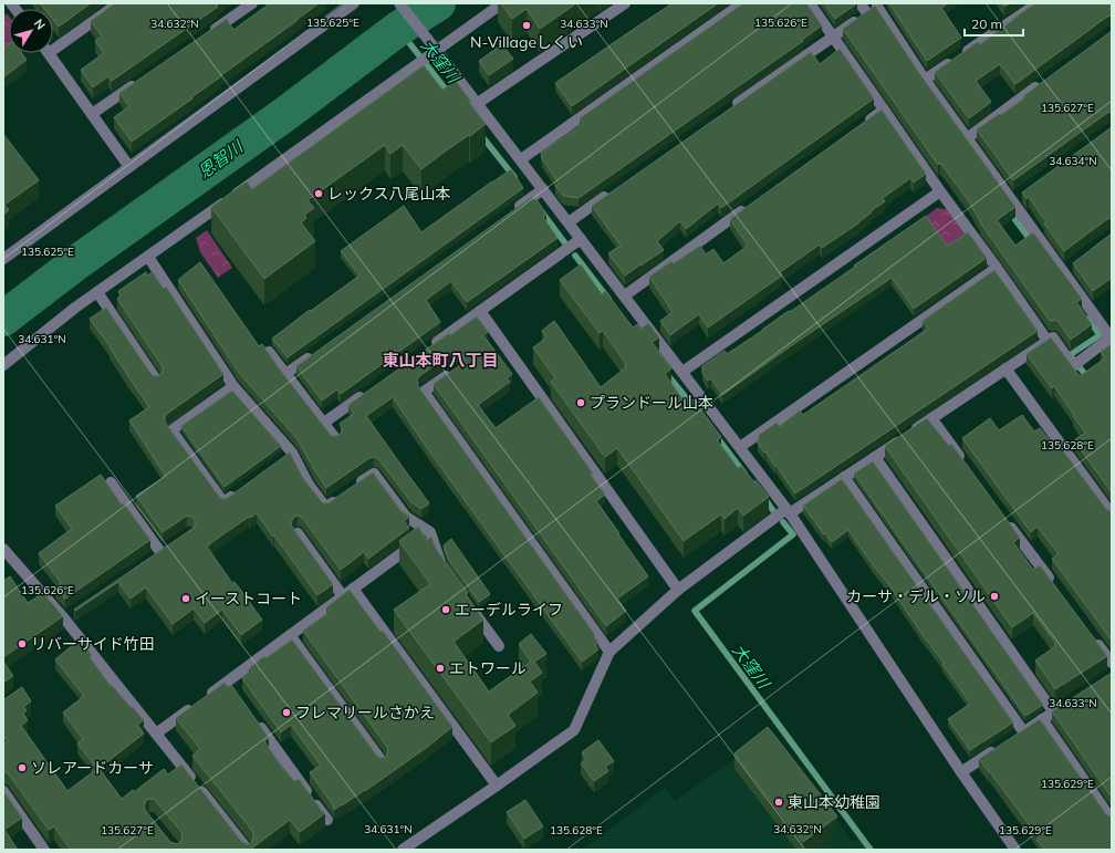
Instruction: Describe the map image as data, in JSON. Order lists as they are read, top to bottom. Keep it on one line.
{"districts":["東山本町八丁目"],"water":["大窪川","恩智川"],"places":["N-Villageしくい","レックス八尾山本","プランドール山本","カーサ・デル・ソル","イーストコート","エーデルライフ","リバーサイド竹田","エトワール","フレマリールさかえ","ソレアードカーサ","東山本幼稚園"],"scale_bar":"20 m","north":"top right","coordinates":["135.625°E","135.626°E","34.632°N","34.633°N","135.627°E","34.634°N","34.631°N","135.628°E","135.629°E"]}
